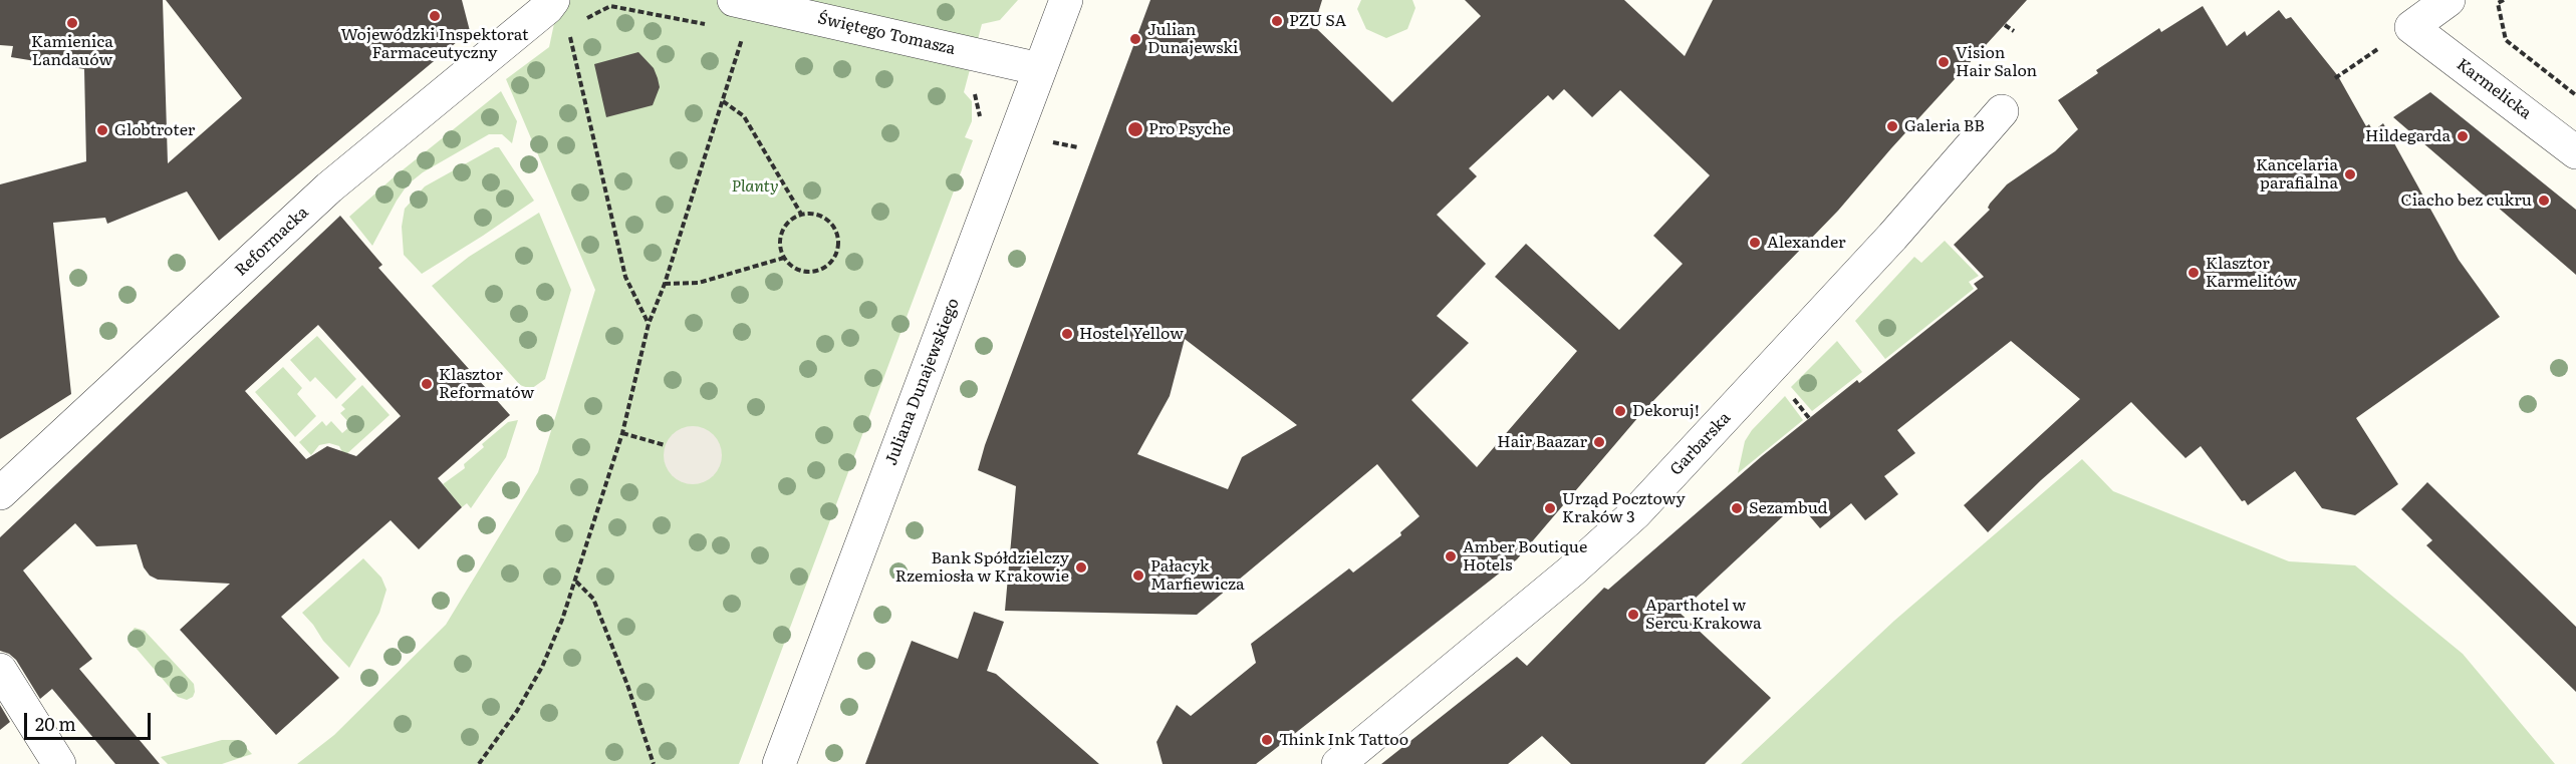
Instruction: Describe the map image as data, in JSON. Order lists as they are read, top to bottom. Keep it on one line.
{"streets":{"street":["Świętego Tomasza","Karmelicka","Reformacka","Juliana Dunajewskiego","Garbarska"]},"crossings":[["Świętego Tomasza","Juliana Dunajewskiego"]],"parks":["Planty"],"places":["Wojewódzki Inspektorat Farmaceutyczny","PZU SA","Kamienica Landauów","Julian Dunajewski","Vision Hair Salon","Galeria BB","Pro Psyche","Globtroter","Hildegarda","Kancelaria parafialna","Ciacho bez cukru","Alexander","Klasztor Karmelitów","Hostel Yellow","Klasztor Reformatów","Dekoruj!","Hair Baazar","Urząd Pocztowy Kraków 3","Sezambud","Amber Boutique Hotels","Bank Spółdzielczy Rzemiosła w Krakowie","Pałacyk Marfiewicza","Aparthotel w Sercu Krakowa","Think Ink Tattoo"],"scale_bar":"20 m"}
